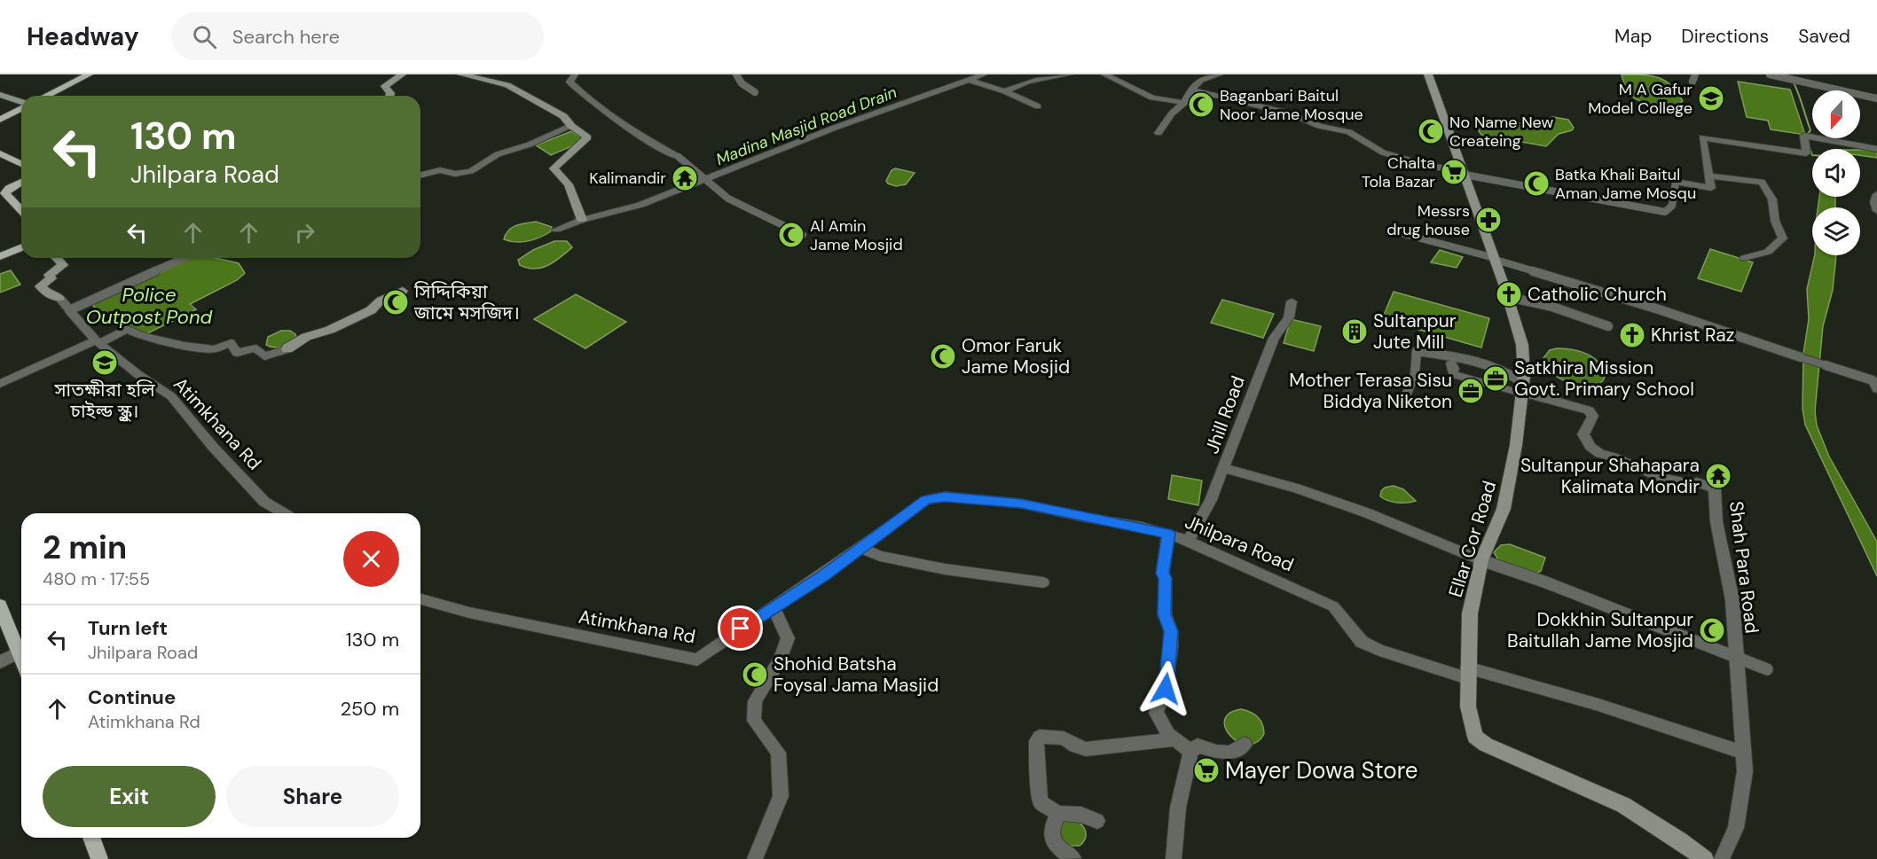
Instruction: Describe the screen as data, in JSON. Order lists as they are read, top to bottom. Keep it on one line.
{"streets":{"main road":["Ellar Cor Road"],"street":["Jhill Road","Atimkhana Rd","Jhilpara Road","Shah Para Road"]},"crossings":[["Jhill Road","Jhilpara Road"],["Atimkhana Rd","Jhilpara Road"],["Ellar Cor Road","Jhilpara Road"],["Ellar Cor Road","Shah Para Road"],["Jhilpara Road","Shah Para Road"]],"water":["Madina Masjid Road Drain","Police Outpost Pond"],"places":{"school or university":["M A Gafur Model College","সাতক্ষীরা হলি চাইল্ড স্কুল।"],"mosque":["Baganbari Baitul Noor Jame Mosque","No Name New Createing","Batka Khali Baitul Aman Jame Mosqu","Al Amin Jame Mosjid","সিদ্দিকিয়া জামে মসজিদ।","Omor Faruk Jame Mosjid","Dokkhin Sultanpur Baitullah Jame Mosjid","Shohid Batsha Foysal Jama Masjid"],"supermarket":["Chalta Tola Bazar","Mayer Dowa Store"],"temple":["Kalimandir","Sultanpur Shahapara Kalimata Mondir"],"pharmacy":["Messrs drug house"],"church":["Catholic Church","Khrist Raz"],"building":["Sultanpur Jute Mill"],"office":["Satkhira Mission Govt. Primary School","Mother Terasa Sisu Biddya Niketon"]},"north":"bottom","page":{"header":"Headway","search":"Search here","nav":["Map","Directions","Saved"],"turn":["130 m","Jhilpara Road"],"heading":["2 min","480 m · 17:55"],"list":[{"name":"Turn left","note":"Jhilpara Road","value":"130 m"},{"name":"Continue","note":"Atimkhana Rd","value":"250 m"}],"buttons":["Exit","Share"]}}
